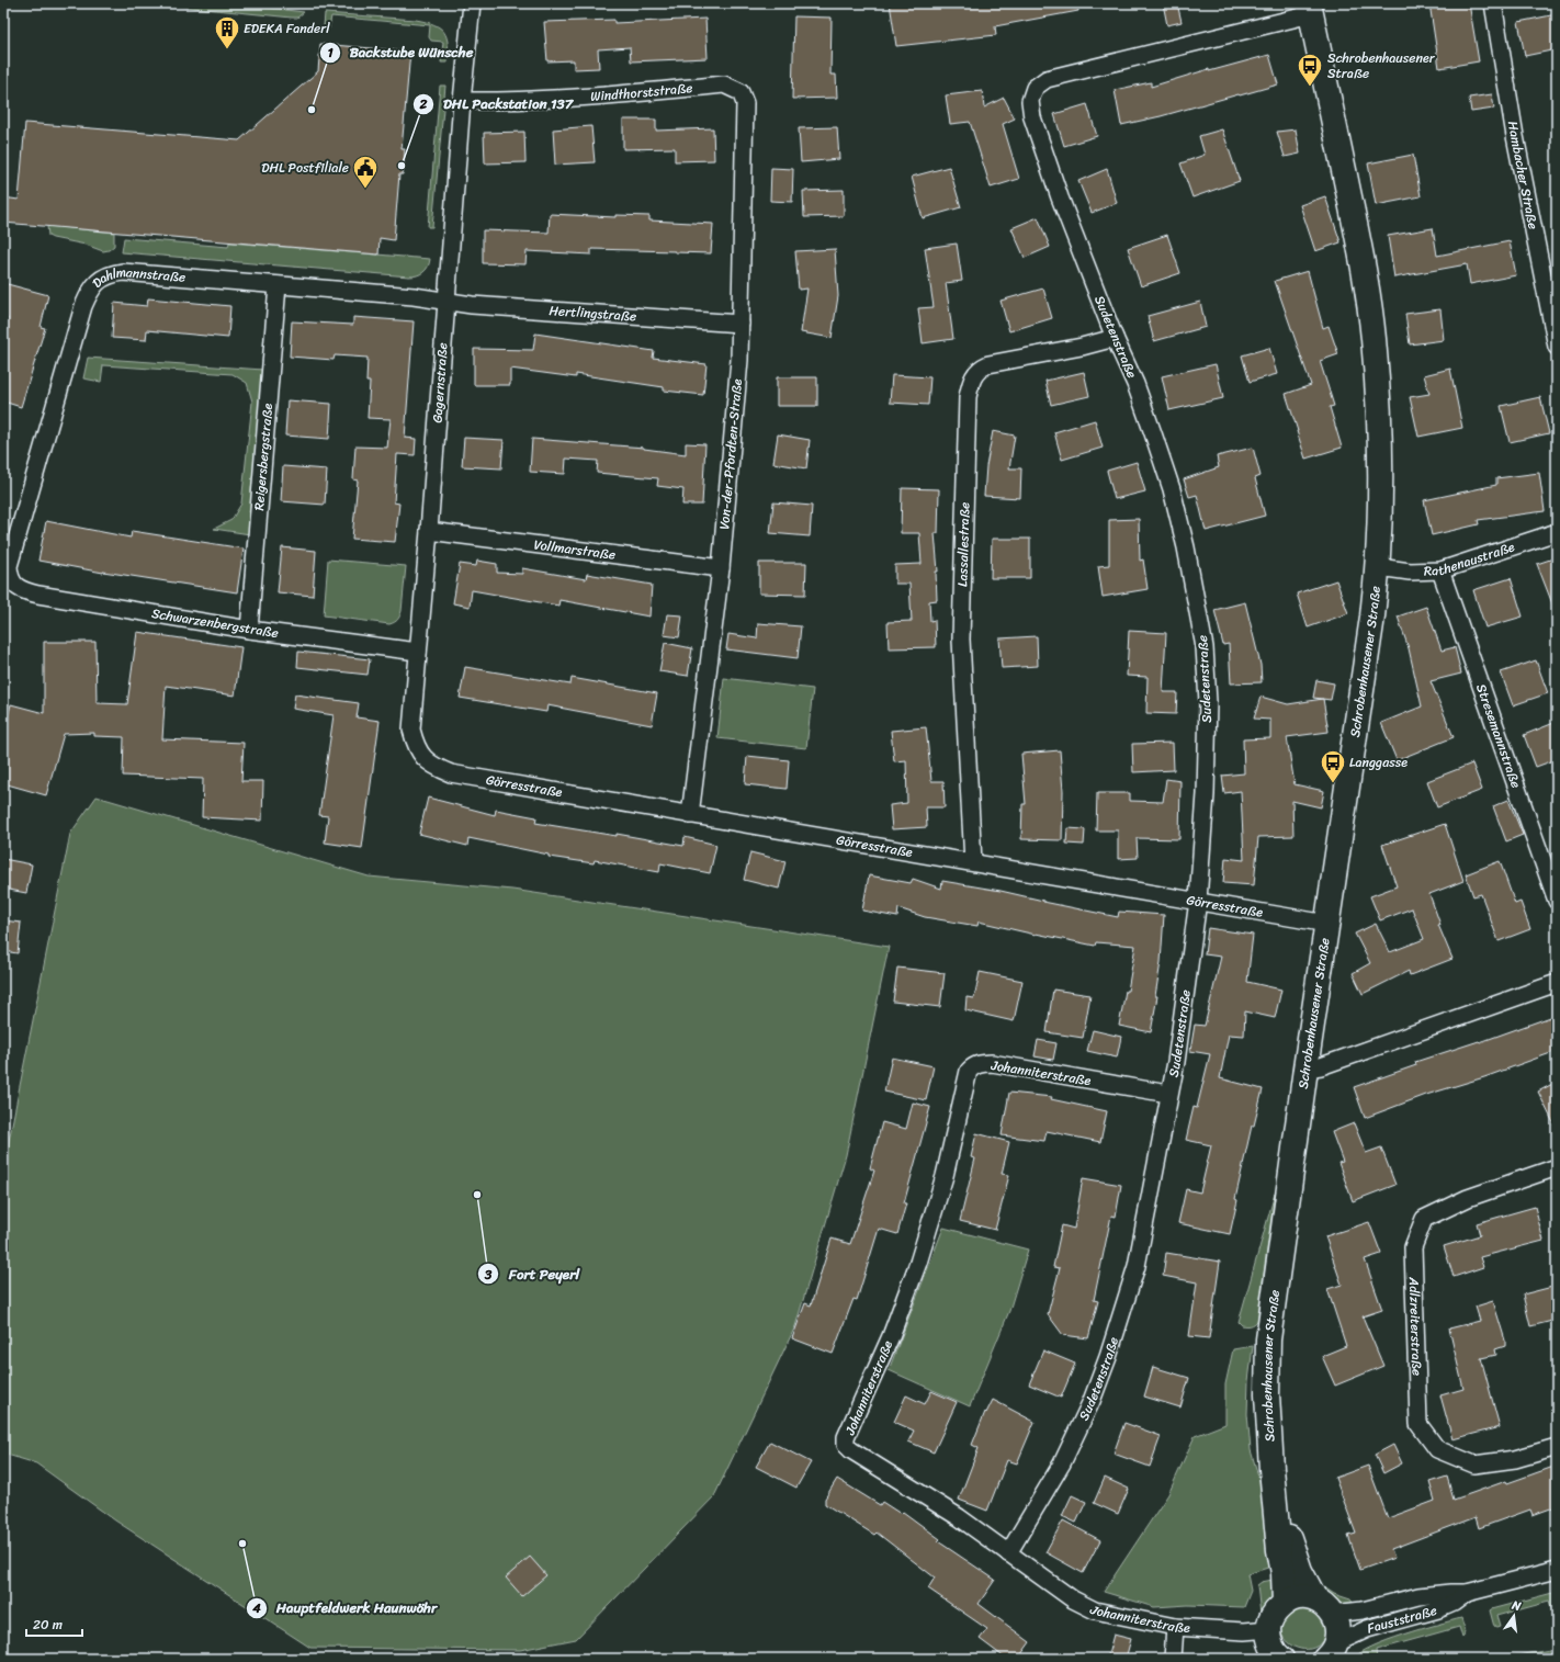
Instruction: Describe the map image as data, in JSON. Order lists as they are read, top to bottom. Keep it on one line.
{"streets":{"street":["Windthorststraße","Hambacher Straße","Dahlmannstraße","Hertlingstraße","Sudetenstraße","Gagernstraße","Von-der-Pfordten-Straße","Reigersbergstraße","Lassallestraße","Vollmarstraße","Rathenaustraße","Schwarzenbergstraße","Schrobenhausener Straße","Stresemannstraße","Görresstraße","Johanniterstraße","Adlzreiterstraße","Fauststraße"]},"crossings":[["Windthorststraße","Gagernstraße"],["Windthorststraße","Von-der-Pfordten-Straße"],["Dahlmannstraße","Hertlingstraße"],["Dahlmannstraße","Gagernstraße"],["Dahlmannstraße","Reigersbergstraße"],["Dahlmannstraße","Schwarzenbergstraße"],["Hertlingstraße","Gagernstraße"],["Hertlingstraße","Von-der-Pfordten-Straße"],["Sudetenstraße","Lassallestraße"],["Sudetenstraße","Schrobenhausener Straße"],["Sudetenstraße","Görresstraße"],["Sudetenstraße","Johanniterstraße"],["Gagernstraße","Vollmarstraße"],["Gagernstraße","Schwarzenbergstraße"],["Gagernstraße","Görresstraße"],["Von-der-Pfordten-Straße","Vollmarstraße"],["Von-der-Pfordten-Straße","Görresstraße"],["Reigersbergstraße","Schwarzenbergstraße"],["Lassallestraße","Görresstraße"],["Rathenaustraße","Schrobenhausener Straße"],["Rathenaustraße","Stresemannstraße"],["Schrobenhausener Straße","Görresstraße"],["Schrobenhausener Straße","Fauststraße"]],"places":{"building":["EDEKA Fanderl"],"bus stop":["Schrobenhausener Straße","Langgasse"],"other":["Backstube Wünsche","DHL Packstation 137","Fort Peyerl","Hauptfeldwerk Haunwöhr"],"public building":["DHL Postfiliale"]},"scale_bar":"20 m","north":"top"}
